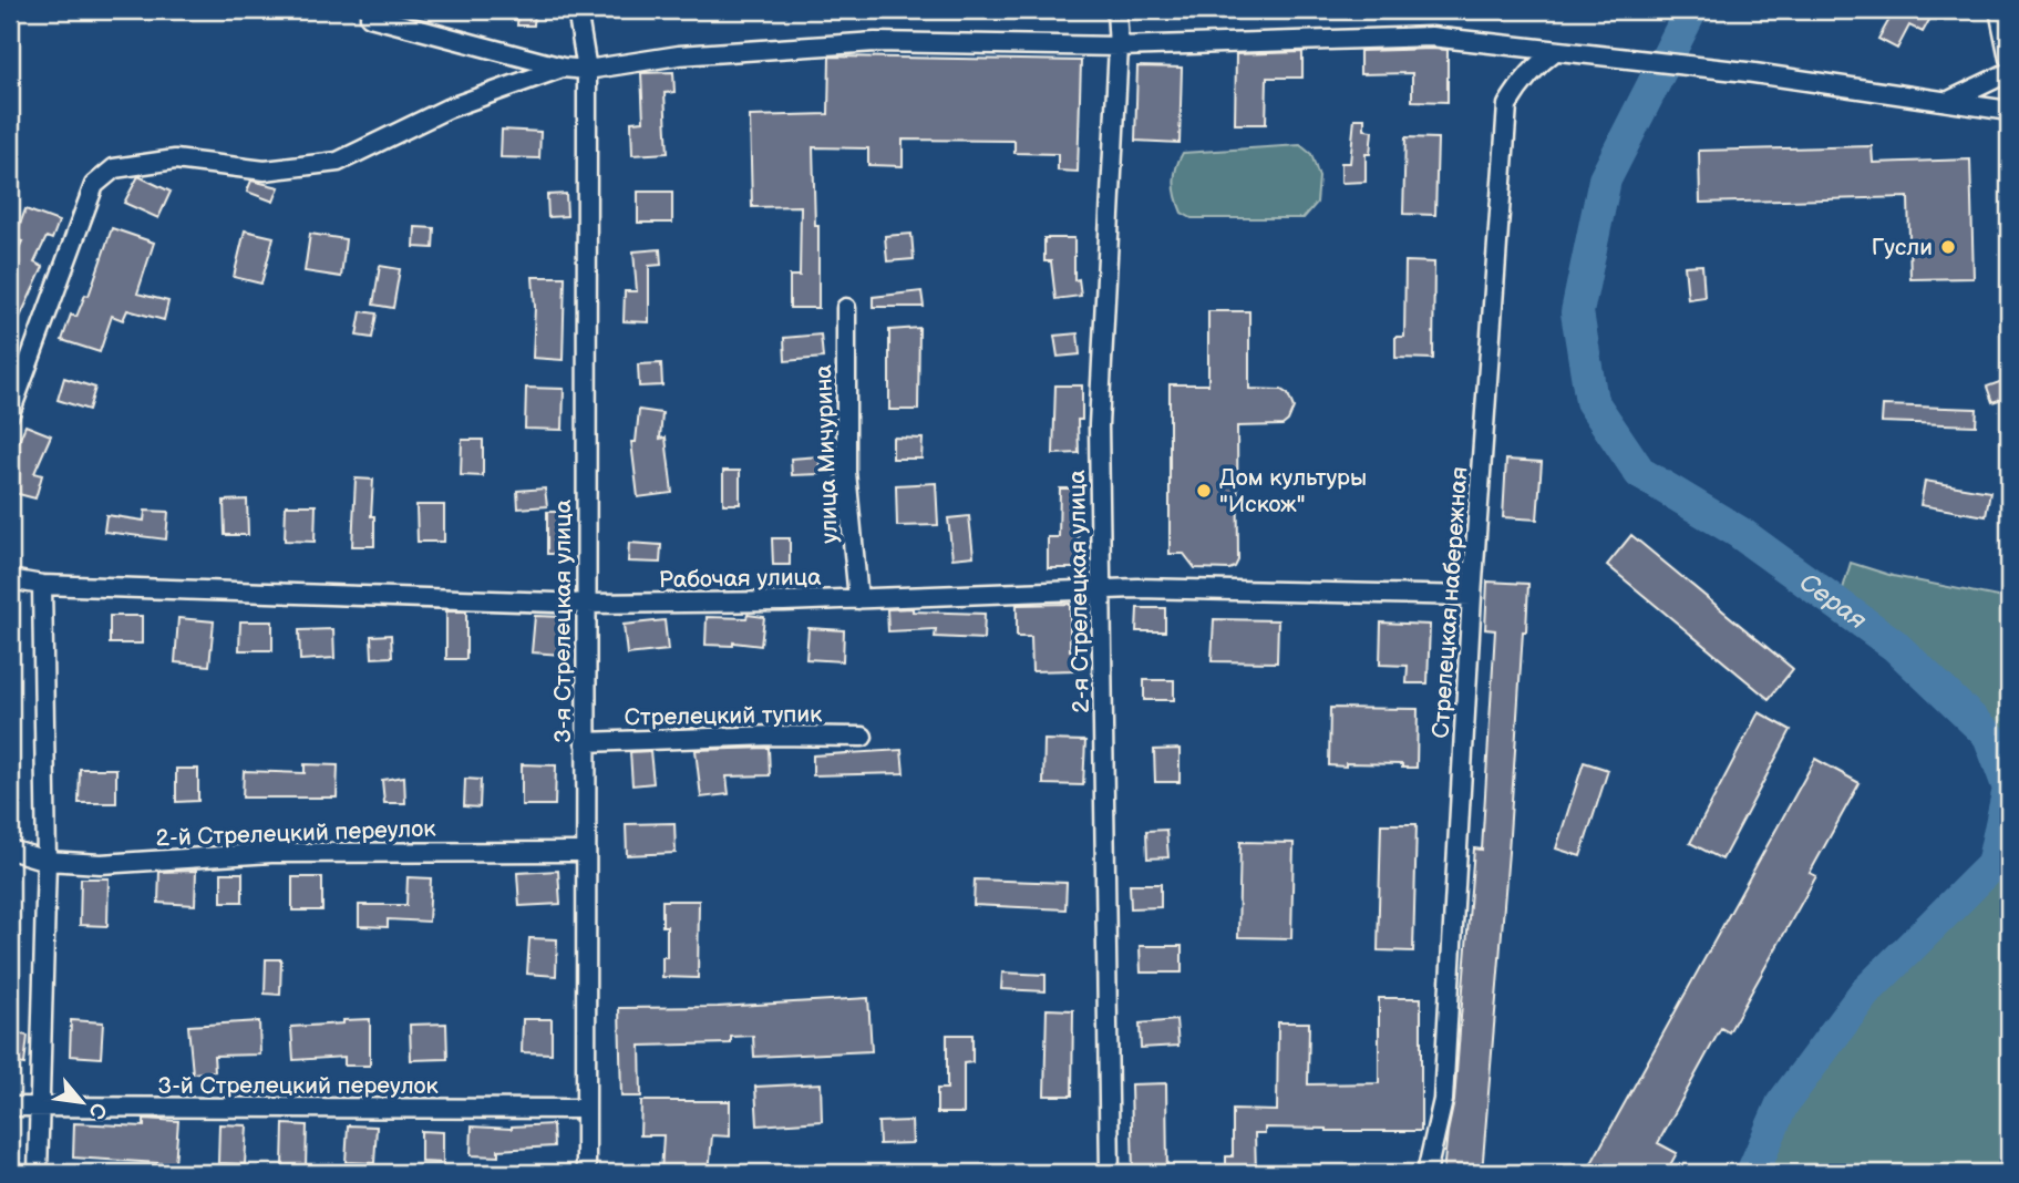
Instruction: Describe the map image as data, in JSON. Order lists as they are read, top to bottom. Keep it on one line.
{"streets":{"street":["улица Мичурина","Рабочая улица","2-я Стрелецкая улица","Стрелецкая набережная","3-я Стрелецкая улица","Стрелецкий тупик","2-й Стрелецкий переулок","3-й Стрелецкий переулок"]},"crossings":[["улица Мичурина","Рабочая улица"],["Рабочая улица","2-я Стрелецкая улица"],["Рабочая улица","Стрелецкая набережная"],["Рабочая улица","3-я Стрелецкая улица"],["3-я Стрелецкая улица","Стрелецкий тупик"],["3-я Стрелецкая улица","2-й Стрелецкий переулок"],["3-я Стрелецкая улица","3-й Стрелецкий переулок"]],"water":["Серая"],"places":["Гусли","Дом культуры \"Искож\""],"north":"bottom right"}
